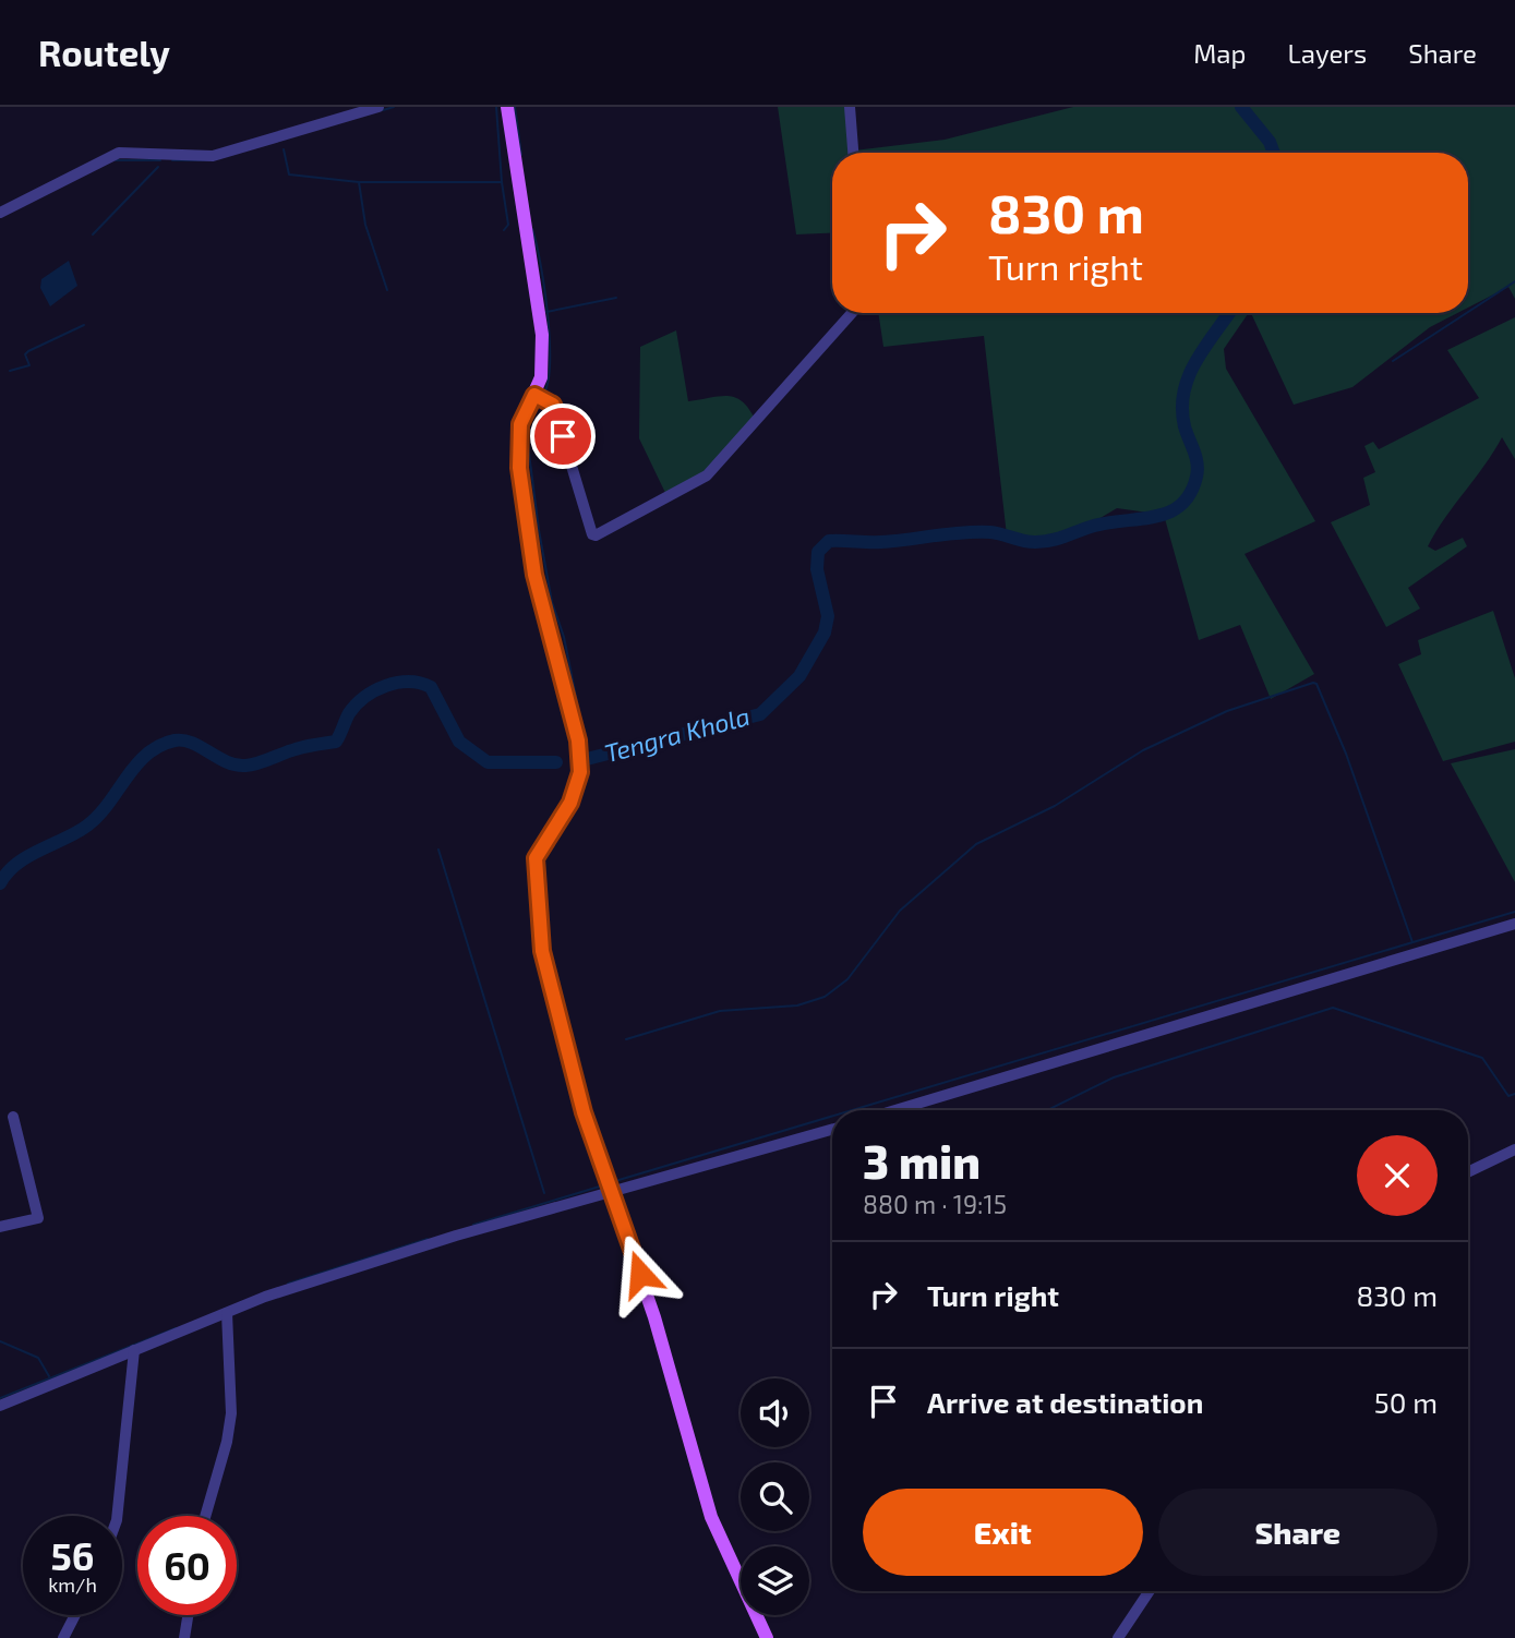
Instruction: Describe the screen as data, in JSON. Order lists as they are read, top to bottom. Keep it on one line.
{"water":["Tengra Khola"],"page":{"header":"Routely","nav":["Map","Layers","Share"],"turn":["830 m","Turn right"],"heading":["3 min","880 m · 19:15"],"list":[{"name":"Turn right","value":"830 m"},{"name":"Arrive at destination","value":"50 m"}],"buttons":["Exit","Share"],"speed":"56 km/h","limit":"60"}}
